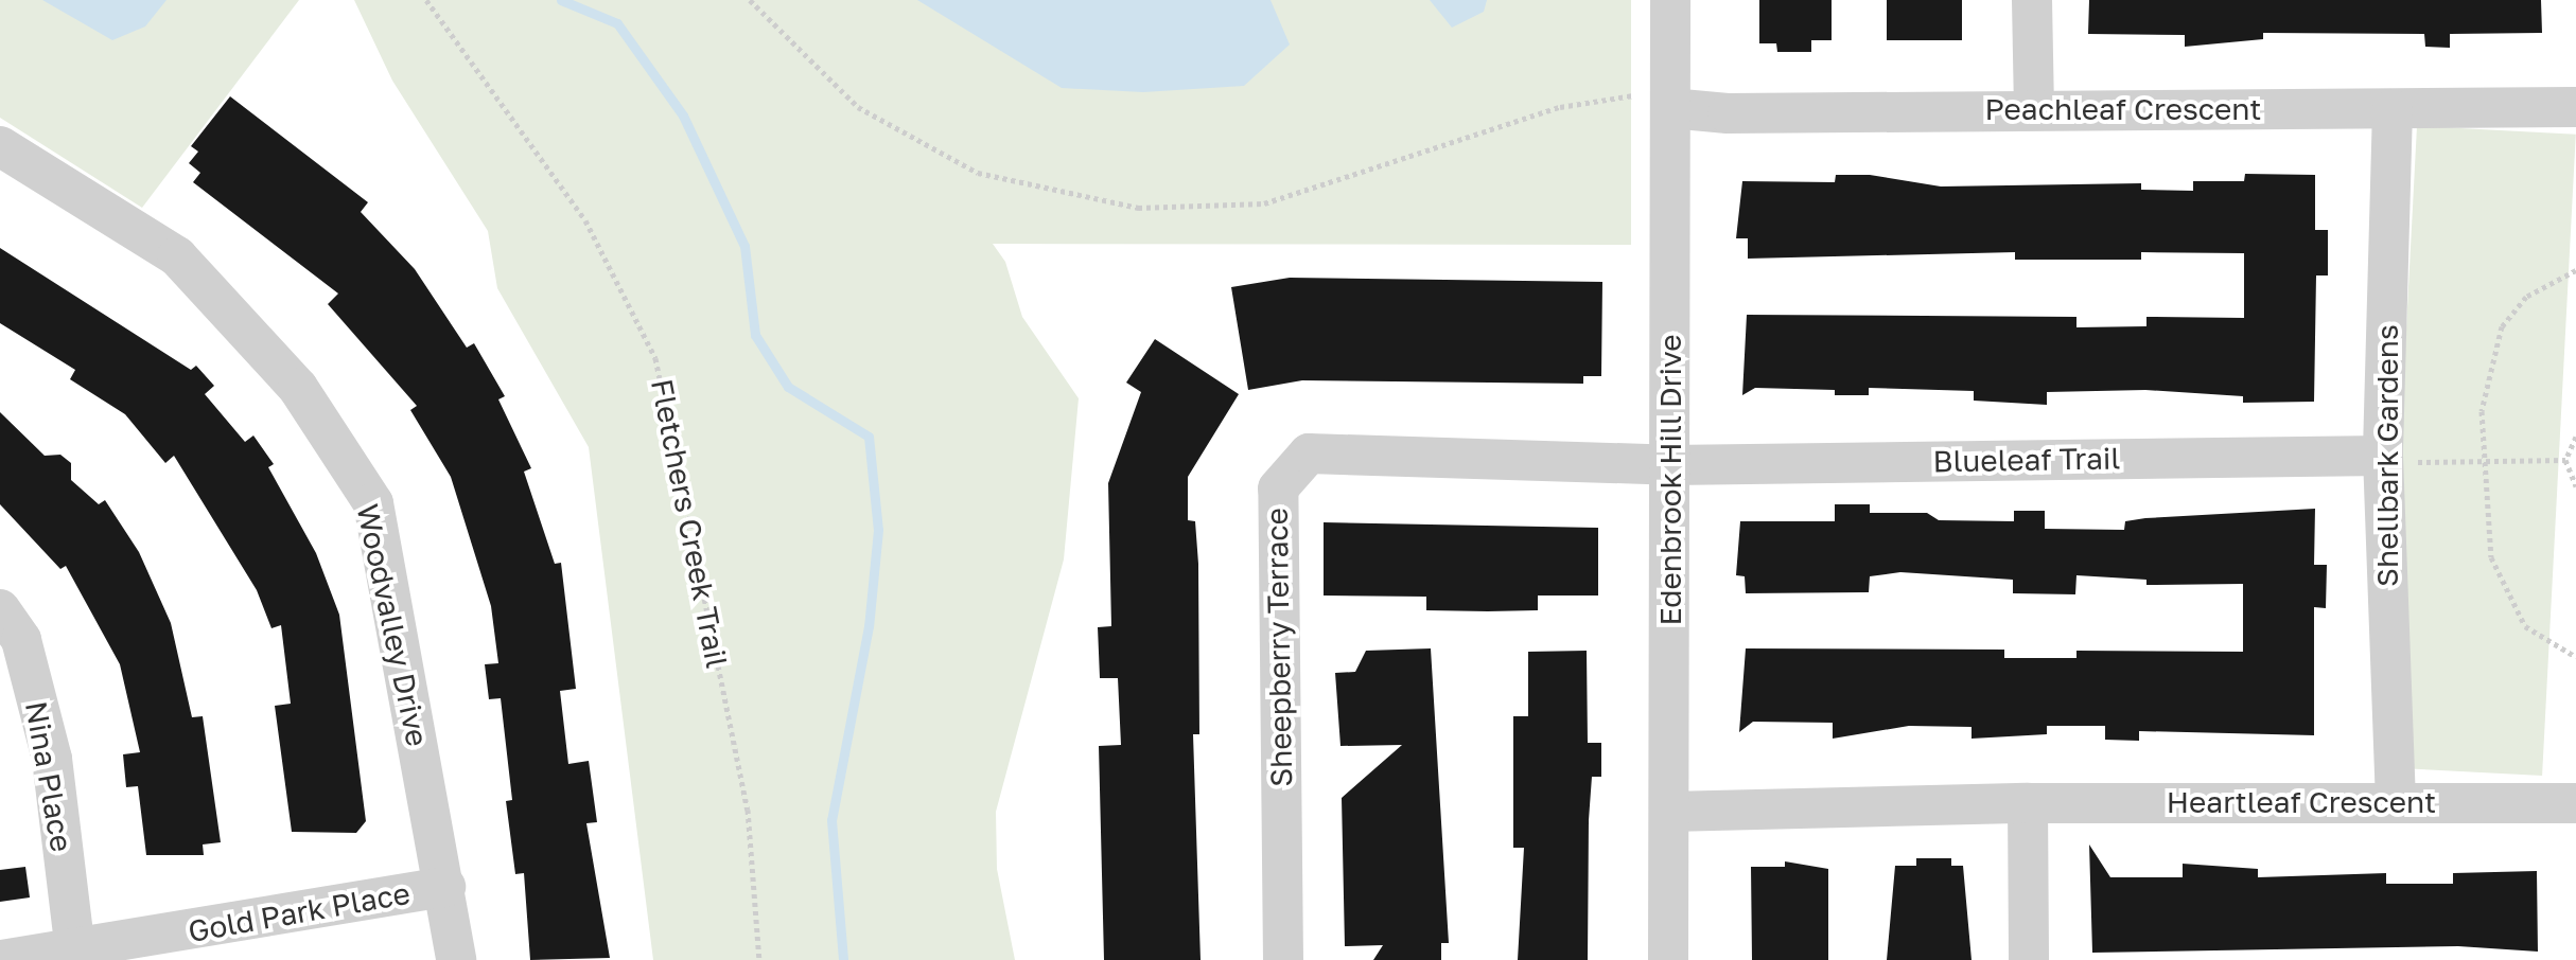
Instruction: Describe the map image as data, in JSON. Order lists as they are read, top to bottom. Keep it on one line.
{"streets":{"street":["Peachleaf Crescent","Shellbark Gardens","Blueleaf Trail","Edenbrook Hill Drive","Woodvalley Drive","Sheepberry Terrace","Nina Place","Heartleaf Crescent","Gold Park Place"],"path":["Fletchers Creek Trail"]},"crossings":[["Peachleaf Crescent","Shellbark Gardens"],["Peachleaf Crescent","Edenbrook Hill Drive"],["Shellbark Gardens","Blueleaf Trail"],["Shellbark Gardens","Heartleaf Crescent"],["Blueleaf Trail","Edenbrook Hill Drive"],["Blueleaf Trail","Sheepberry Terrace"],["Edenbrook Hill Drive","Sheepberry Terrace"],["Edenbrook Hill Drive","Heartleaf Crescent"],["Woodvalley Drive","Gold Park Place"],["Nina Place","Gold Park Place"]]}
